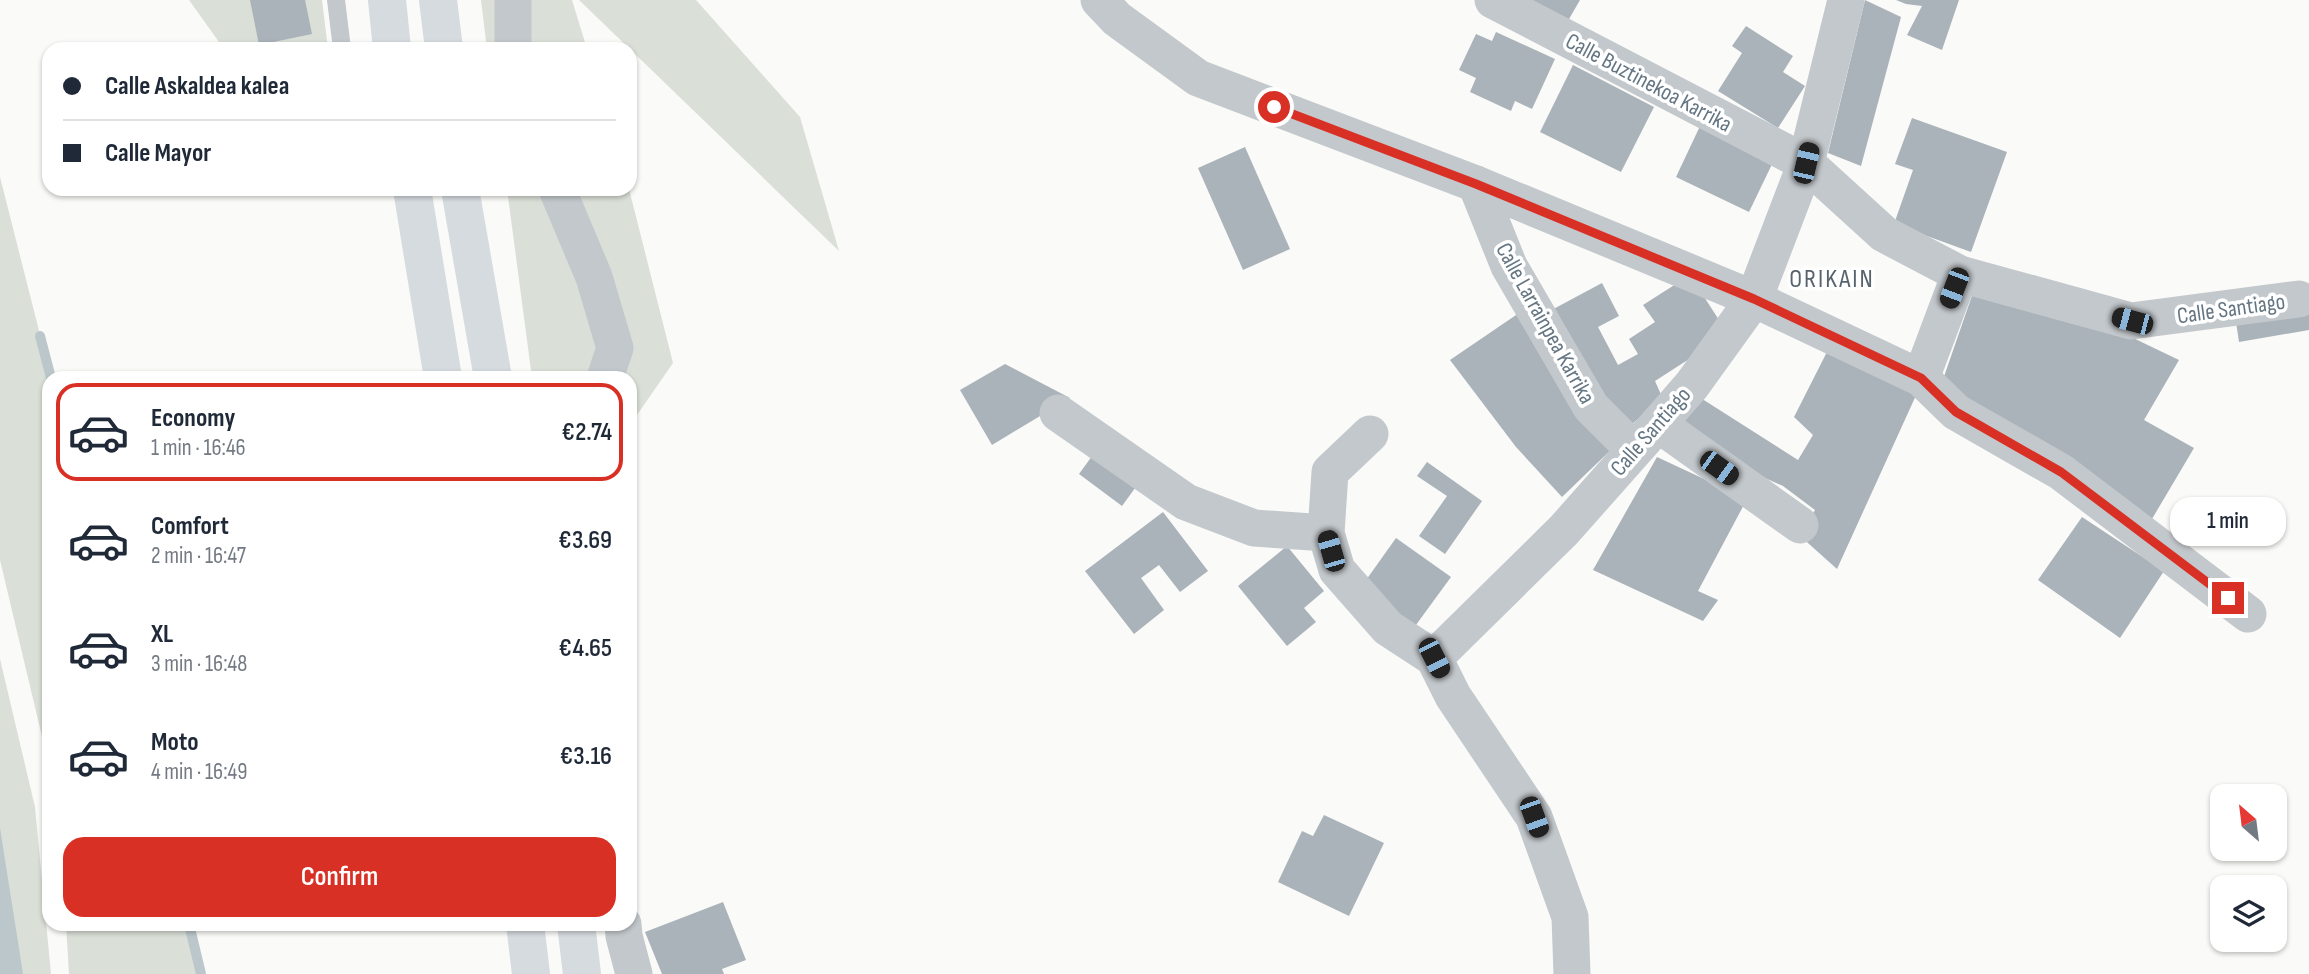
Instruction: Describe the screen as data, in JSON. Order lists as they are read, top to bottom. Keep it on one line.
{"streets":{"street":["Calle Buztinekoa Karrika","Calle Santiago","Calle Larrainpea Karrika"]},"crossings":[["Calle Buztinekoa Karrika","Calle Santiago"],["Calle Santiago","Calle Larrainpea Karrika"]],"districts":["ORIKAIN"],"north":"top left","page":{"banner":["Calle Askaldea kalea","Calle Mayor"],"list":[{"name":"Economy","note":"1 min · 16:46","value":"€2.74"},{"name":"Comfort","note":"2 min · 16:47","value":"€3.69"},{"name":"XL","note":"3 min · 16:48","value":"€4.65"},{"name":"Moto","note":"4 min · 16:49","value":"€3.16"}],"bubble":"1 min","buttons":"Confirm"}}
